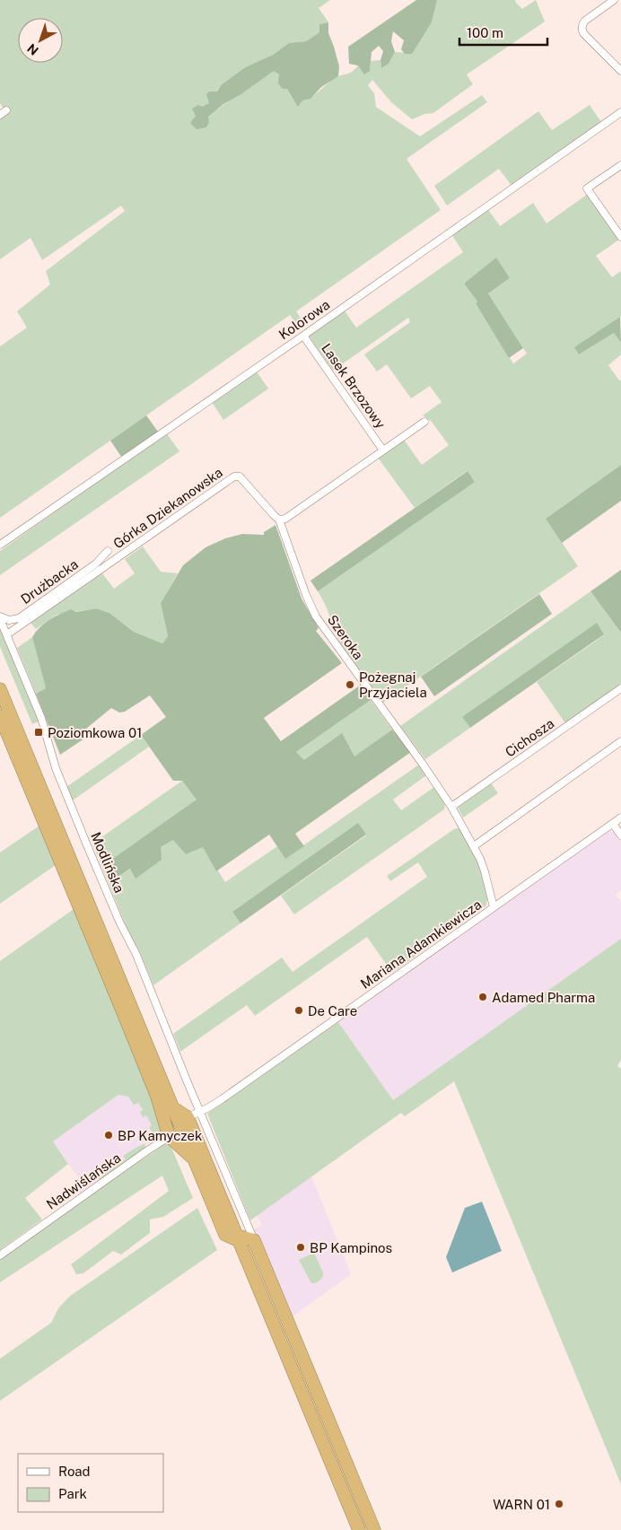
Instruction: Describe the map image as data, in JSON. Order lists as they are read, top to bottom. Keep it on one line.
{"streets":{"street":["Kolorowa","Lasek Brzozowy","Górka Dziekanowska","Drużbacka","Szeroka","Cichosza","Modlińska","Mariana Adamkiewicza","Nadwiślańska"]},"crossings":[["Kolorowa","Lasek Brzozowy"],["Górka Dziekanowska","Szeroka"],["Górka Dziekanowska","Modlińska"],["Drużbacka","Modlińska"],["Szeroka","Cichosza"],["Szeroka","Mariana Adamkiewicza"],["Modlińska","Mariana Adamkiewicza"]],"places":{"other":["Pożegnaj Przyjaciela","Adamed Pharma","De Care","BP Kamyczek","BP Kampinos","WARN 01"],"transit":["Poziomkowa 01"]},"legend":["Road","Park"],"scale_bar":"100 m","north":"bottom left"}
